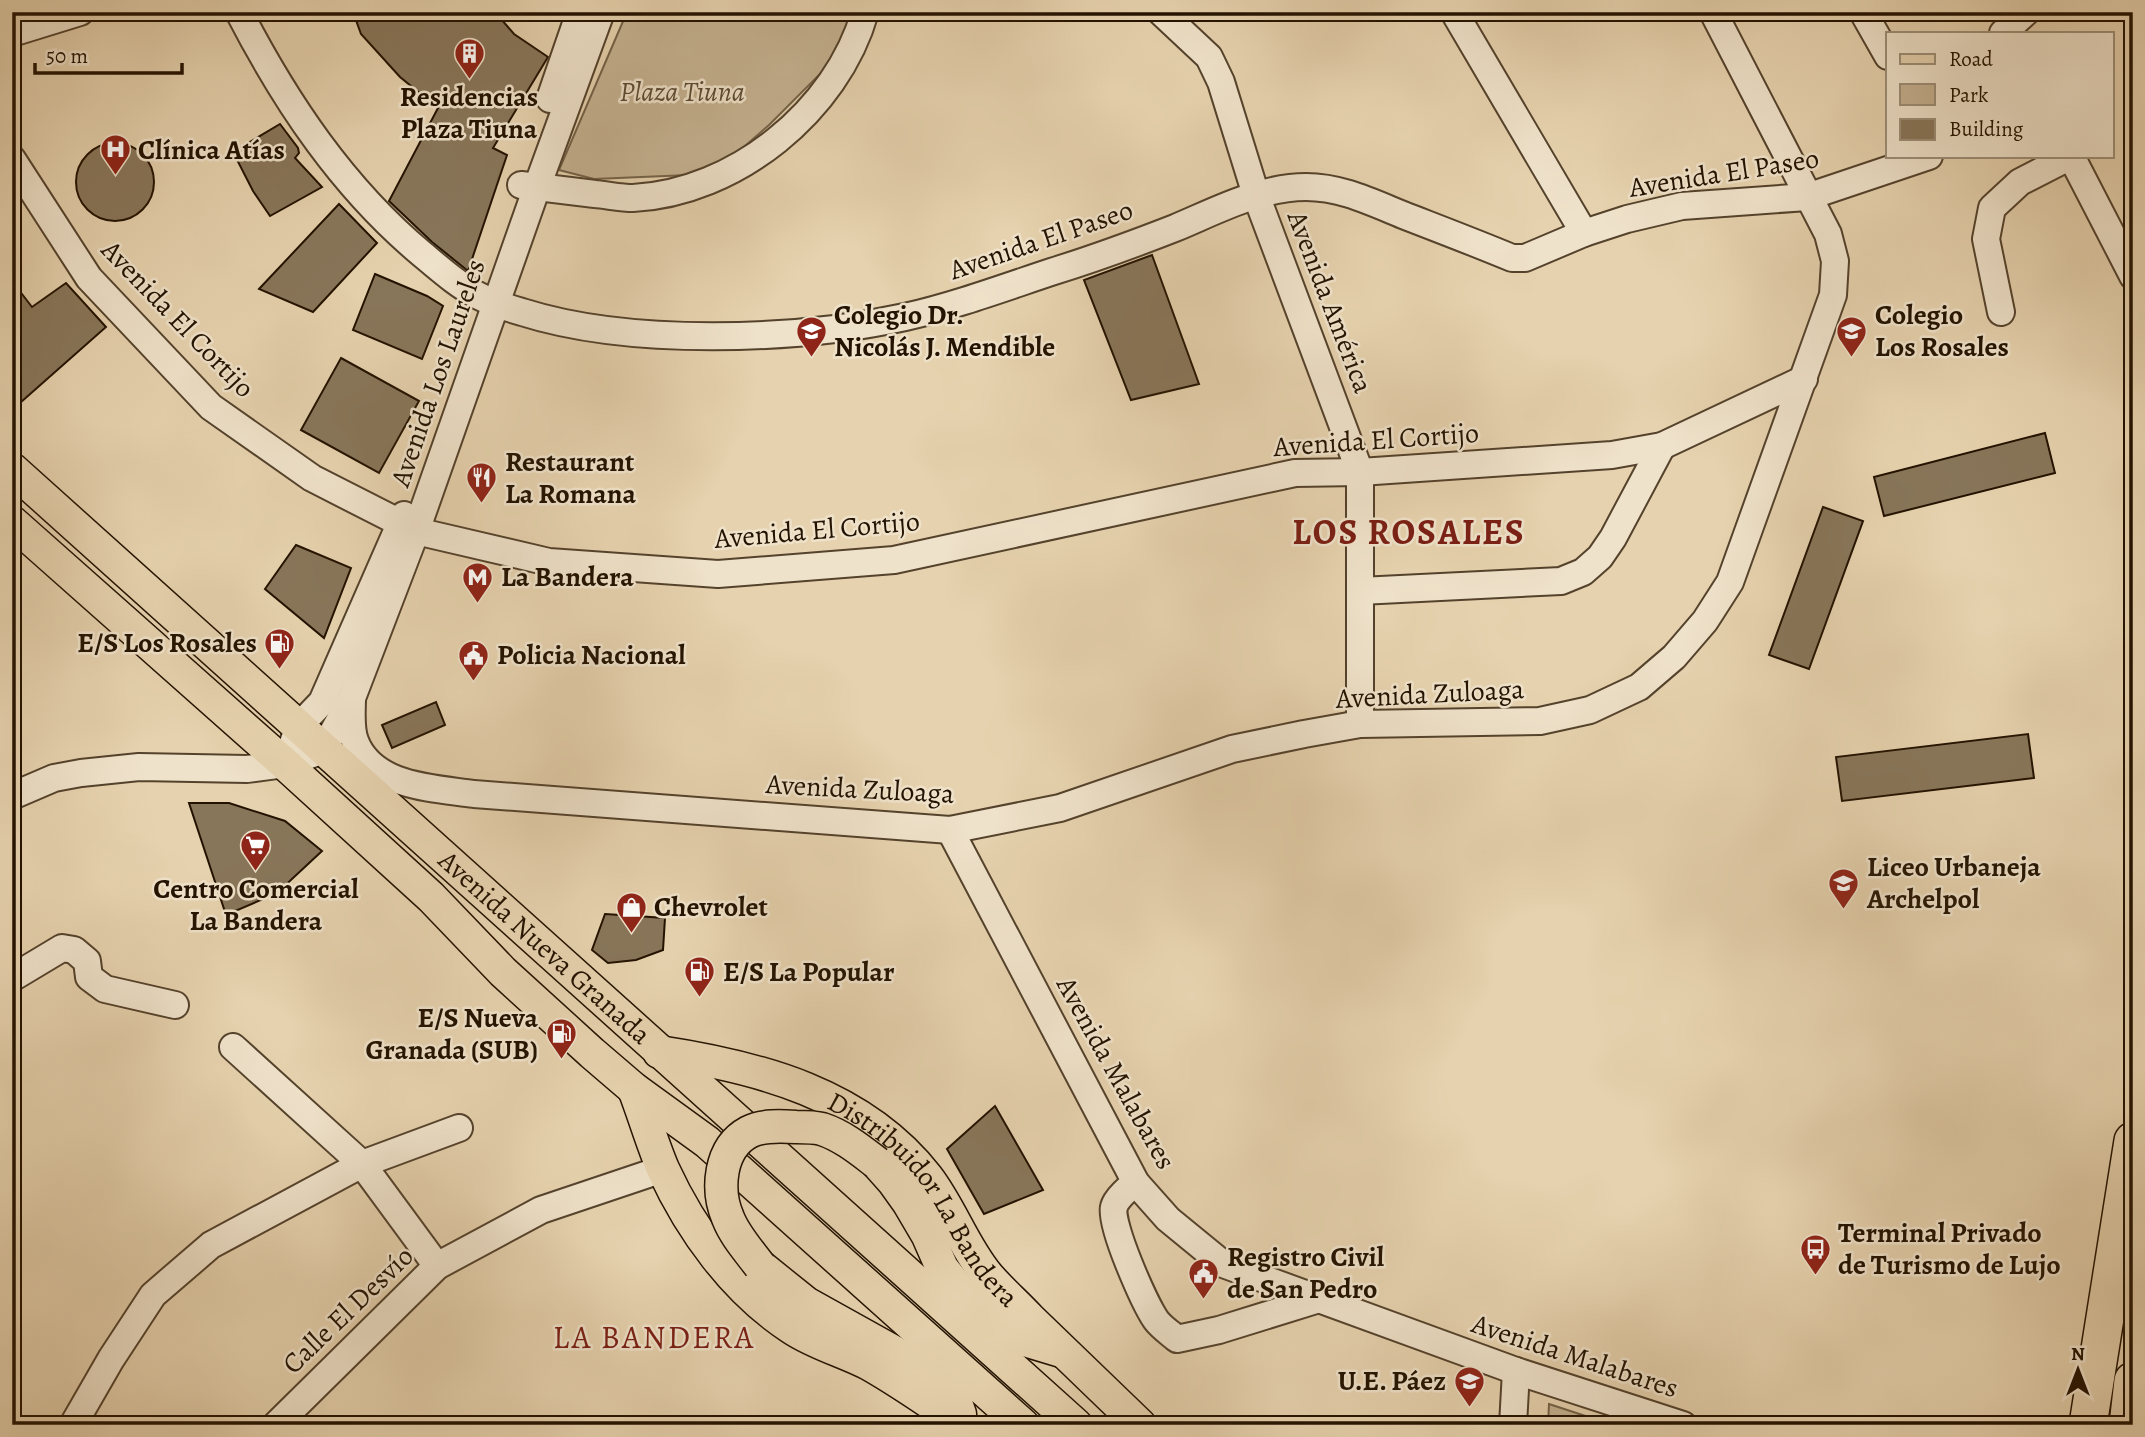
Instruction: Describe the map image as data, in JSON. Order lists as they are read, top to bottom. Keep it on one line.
{"streets":{"main road":["Avenida Nueva Granada","Distribuidor La Bandera"],"street":["Avenida El Paseo","Avenida América","Avenida El Cortijo","Avenida Los Laureles","Avenida Zuloaga","Avenida Malabares","Calle El Desvío"]},"crossings":[["Avenida El Paseo","Avenida América"],["Avenida El Paseo","Avenida Los Laureles"],["Avenida El Paseo","Avenida Zuloaga"],["Avenida América","Avenida El Cortijo"],["Avenida América","Avenida Zuloaga"],["Avenida El Cortijo","Avenida Los Laureles"],["Avenida El Cortijo","Avenida Zuloaga"],["Avenida Los Laureles","Avenida Zuloaga"],["Avenida Los Laureles","Avenida Nueva Granada"],["Avenida Zuloaga","Avenida Nueva Granada"],["Avenida Zuloaga","Avenida Malabares"],["Avenida Nueva Granada","Distribuidor La Bandera"]],"districts":["LOS ROSALES","LA BANDERA"],"parks":["Plaza Tiuna"],"places":{"building":["Residencias Plaza Tiuna"],"hospital":["Clínica Atías"],"school or university":["Colegio Dr. Nicolás J. Mendible","Colegio Los Rosales","Liceo Urbaneja Archelpol","U.E. Páez"],"restaurant":["Restaurant La Romana"],"metro station":["La Bandera"],"fuel station":["E/S Los Rosales","E/S La Popular","E/S Nueva Granada (SUB)"],"public building":["Policia Nacional","Registro Civil de San Pedro"],"supermarket":["Centro Comercial La Bandera"],"shop":["Chevrolet"],"bus stop":["Terminal Privado de Turismo de Lujo"]},"legend":["Road","Park","Building"],"scale_bar":"50 m","north":"top"}
